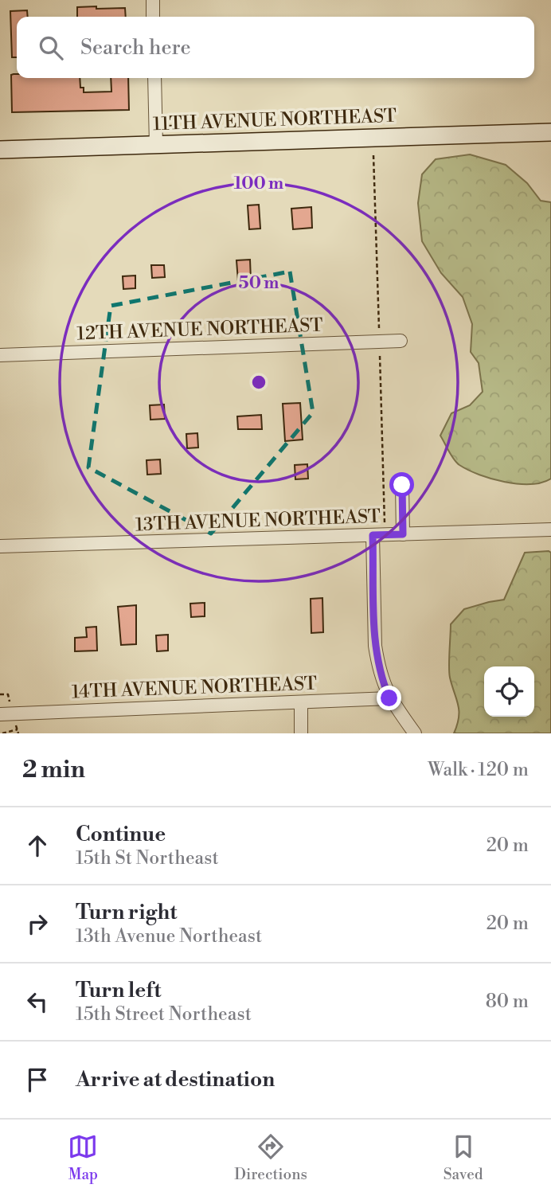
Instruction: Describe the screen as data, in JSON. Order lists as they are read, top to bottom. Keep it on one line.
{"streets":{"street":["11TH AVENUE NORTHEAST","12TH AVENUE NORTHEAST","13TH AVENUE NORTHEAST","14TH AVENUE NORTHEAST"]},"page":{"search":"Search here","heading":["2 min","Walk · 120 m"],"list":[["Continue","15th St Northeast","20 m"],["Turn right","13th Avenue Northeast","20 m"],["Turn left","15th Street Northeast","80 m"],"Arrive at destination"],"nav":["Map","Directions","Saved"]},"rings":["100 m","50 m"]}
